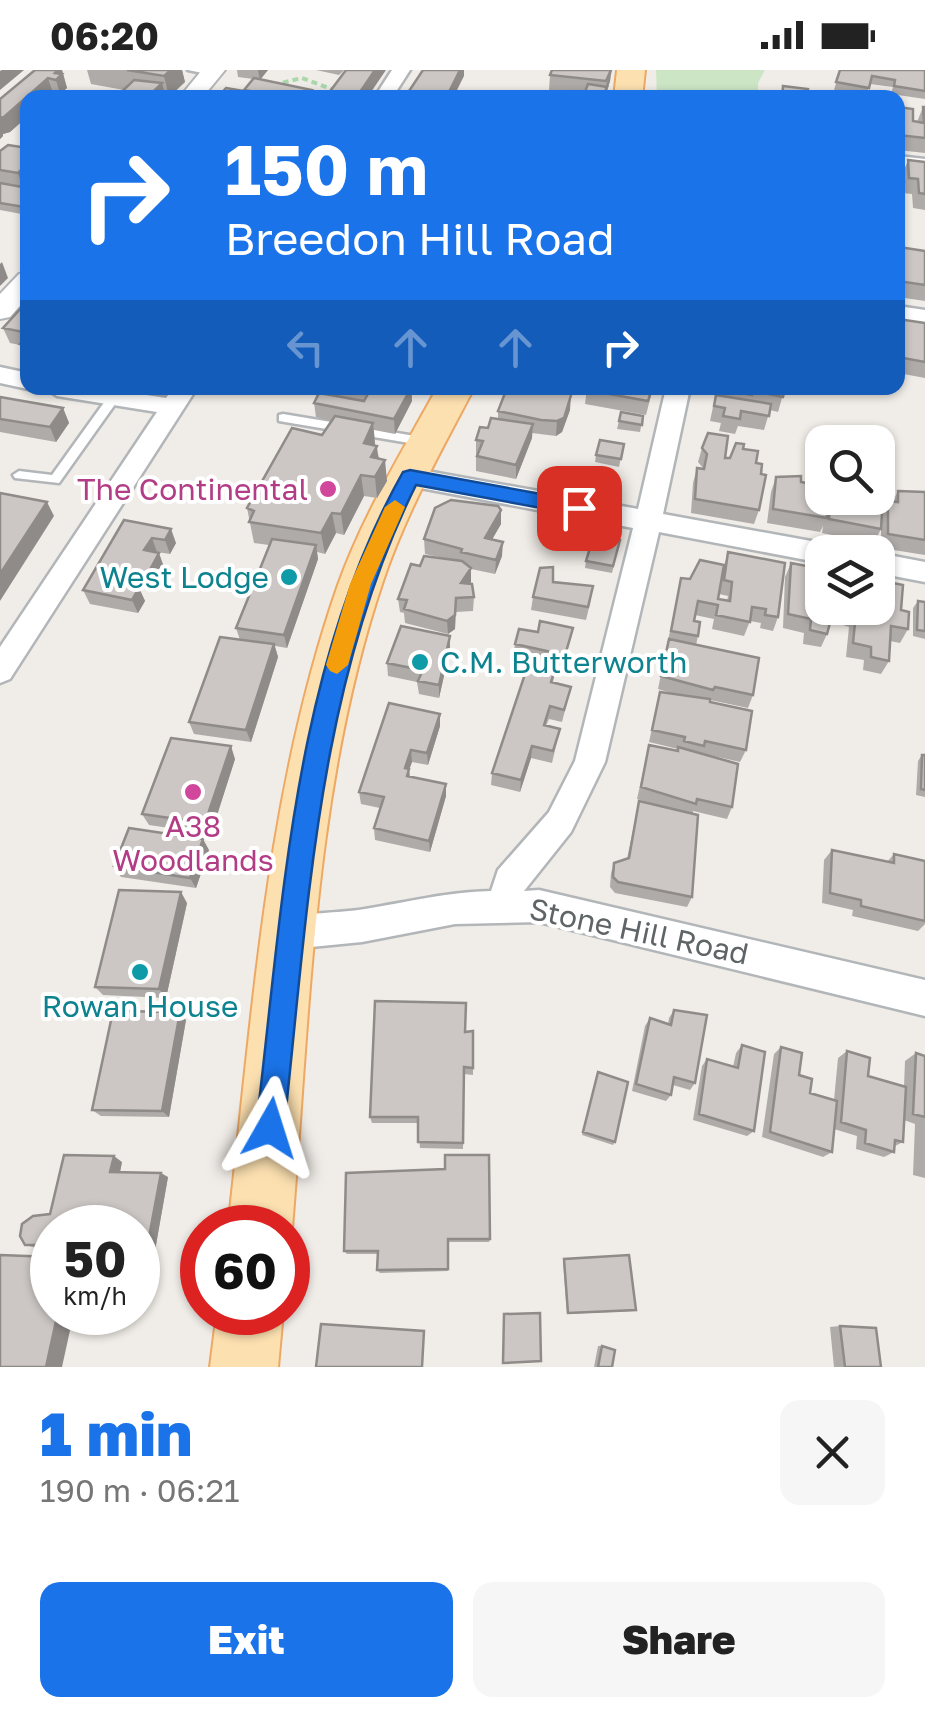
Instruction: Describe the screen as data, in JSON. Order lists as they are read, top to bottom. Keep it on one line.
{"streets":{"street":["Stone Hill Road"]},"places":["The Continental","West Lodge","C.M. Butterworth","A38 Woodlands","Rowan House"],"page":{"status":"06:20","turn":["150 m","Breedon Hill Road"],"speed":"50 km/h","limit":"60","heading":["1 min","190 m · 06:21"],"buttons":["Exit","Share"]}}
